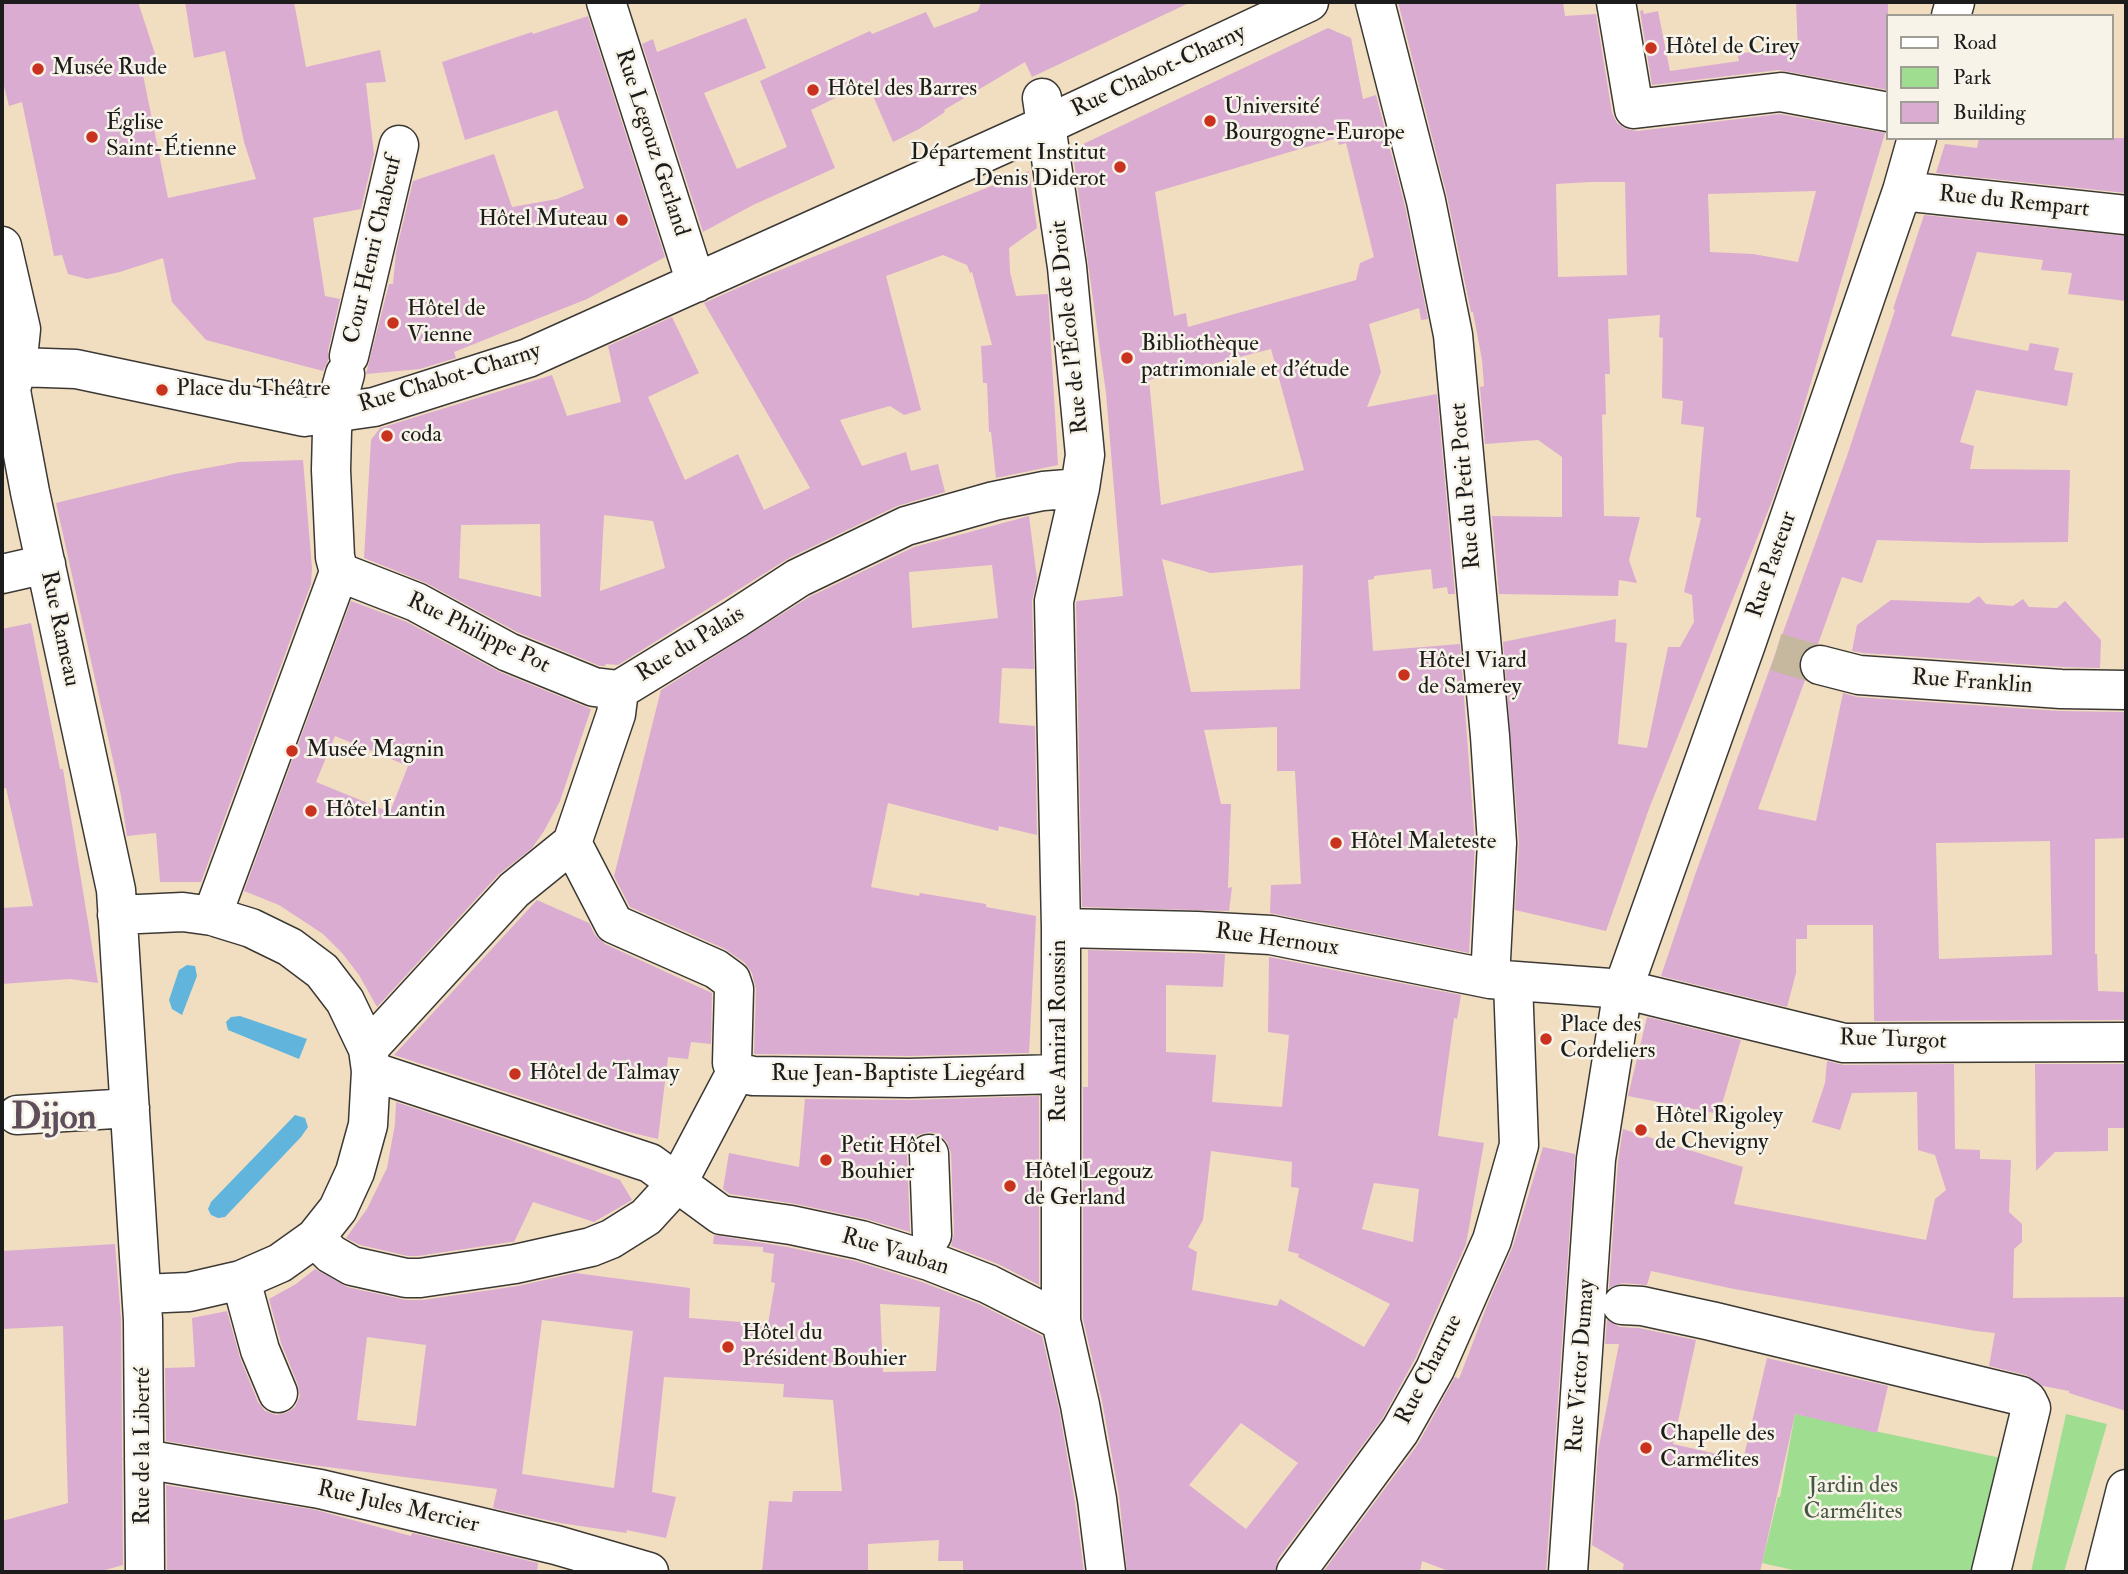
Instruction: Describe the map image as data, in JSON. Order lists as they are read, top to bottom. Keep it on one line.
{"streets":{"street":["Rue Chabot-Charny","Rue Legouz Gerland","Rue du Rempart","Cour Henri Chabeuf","Rue de l'École de Droit","Rue du Petit Potet","Rue Pasteur","Rue Rameau","Rue Philippe Pot","Rue du Palais","Rue Franklin","Rue Hernoux","Rue Amiral Roussin","Rue Turgot","Rue Jean-Baptiste Liegéard","Rue Vauban","Rue Victor Dumay","Rue Charrue","Rue de la Liberté","Rue Jules Mercier"]},"crossings":[["Rue Chabot-Charny","Rue Legouz Gerland"],["Rue Chabot-Charny","Cour Henri Chabeuf"],["Rue Chabot-Charny","Rue de l'École de Droit"],["Rue du Rempart","Rue Pasteur"],["Cour Henri Chabeuf","Rue Philippe Pot"],["Rue de l'École de Droit","Rue du Palais"],["Rue de l'École de Droit","Rue Amiral Roussin"],["Rue du Petit Potet","Rue Hernoux"],["Rue du Petit Potet","Rue Charrue"],["Rue Pasteur","Rue Turgot"],["Rue Pasteur","Rue Victor Dumay"],["Rue Rameau","Rue de la Liberté"],["Rue Philippe Pot","Rue du Palais"],["Rue du Palais","Rue Amiral Roussin"],["Rue Hernoux","Rue Amiral Roussin"],["Rue Hernoux","Rue Charrue"],["Rue Amiral Roussin","Rue Jean-Baptiste Liegéard"],["Rue Amiral Roussin","Rue Vauban"],["Rue Turgot","Rue Victor Dumay"],["Rue de la Liberté","Rue Jules Mercier"]],"districts":["Dijon"],"parks":["Jardin des Carmélites"],"places":["Hôtel de Cirey","Musée Rude","Hôtel des Barres","Université Bourgogne-Europe","Église Saint-Étienne","Département Institut Denis Diderot","Hôtel Muteau","Hôtel de Vienne","Bibliothèque patrimoniale et d'étude","Place du Théâtre","coda","Hôtel Viard de Samerey","Musée Magnin","Hôtel Lantin","Hôtel Maleteste","Place des Cordeliers","Hôtel de Talmay","Hôtel Rigoley de Chevigny","Petit Hôtel Bouhier","Hôtel Legouz de Gerland","Hôtel du Président Bouhier","Chapelle des Carmélites"],"legend":["Road","Park","Building"]}
